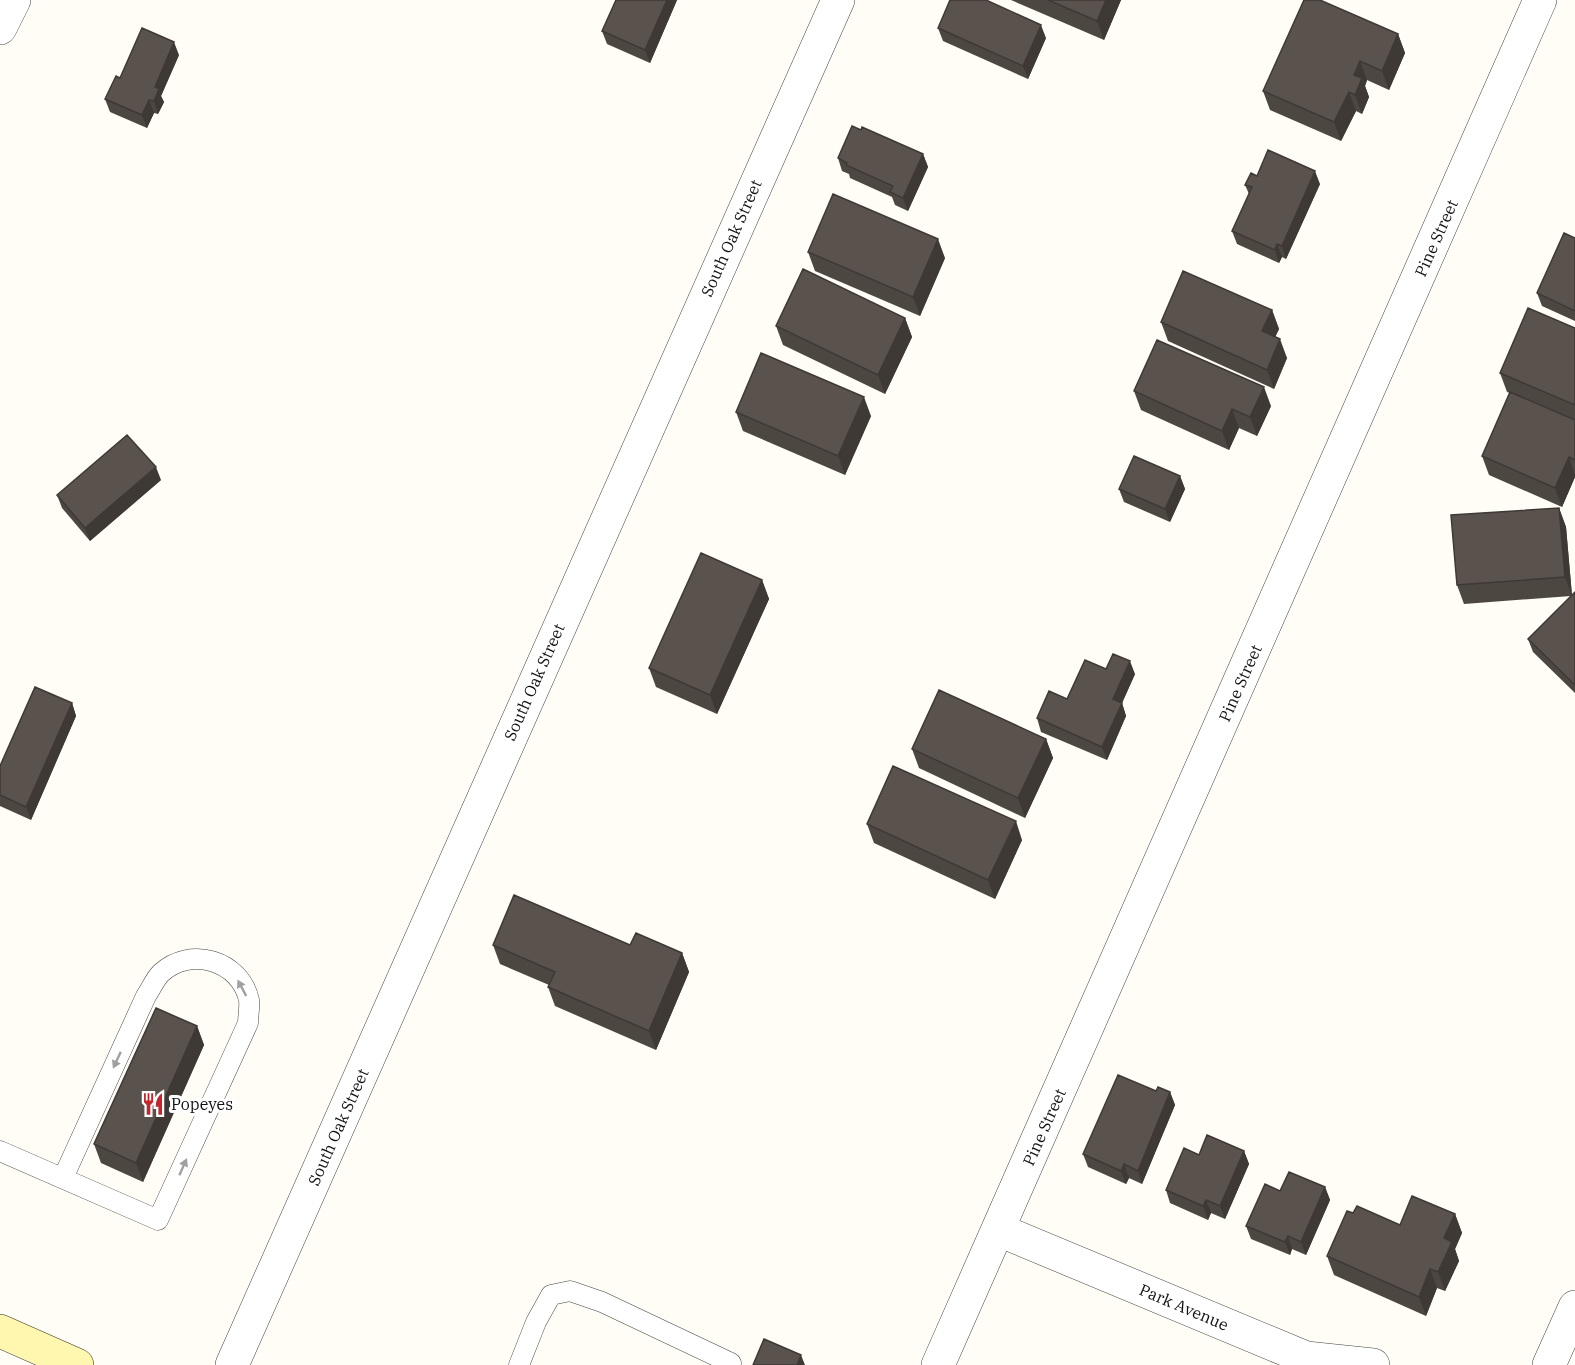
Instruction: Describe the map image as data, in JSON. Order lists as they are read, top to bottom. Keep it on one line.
{"streets":{"street":["South Oak Street","Pine Street","Park Avenue"]},"crossings":[["Pine Street","Park Avenue"]],"places":{"restaurant":["Popeyes"]}}
